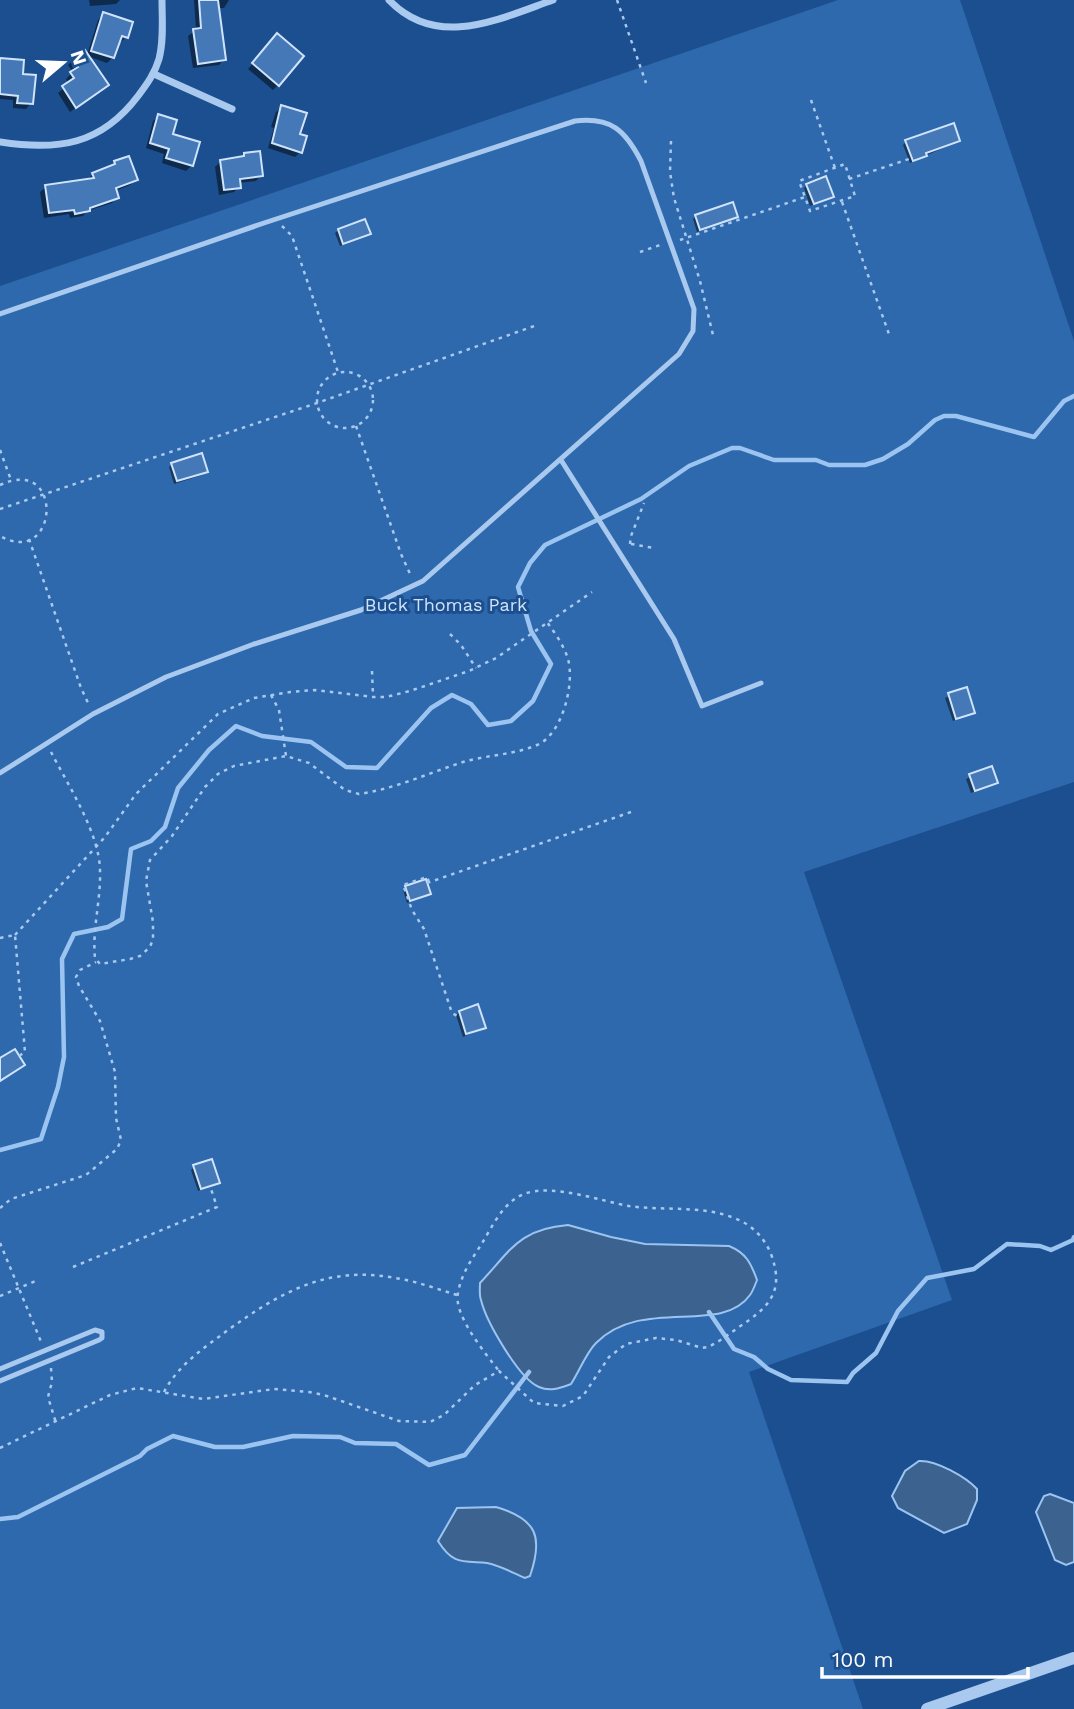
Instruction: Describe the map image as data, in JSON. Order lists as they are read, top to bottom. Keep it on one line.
{"parks":["Buck Thomas Park"],"scale_bar":"100 m","north":"right"}
